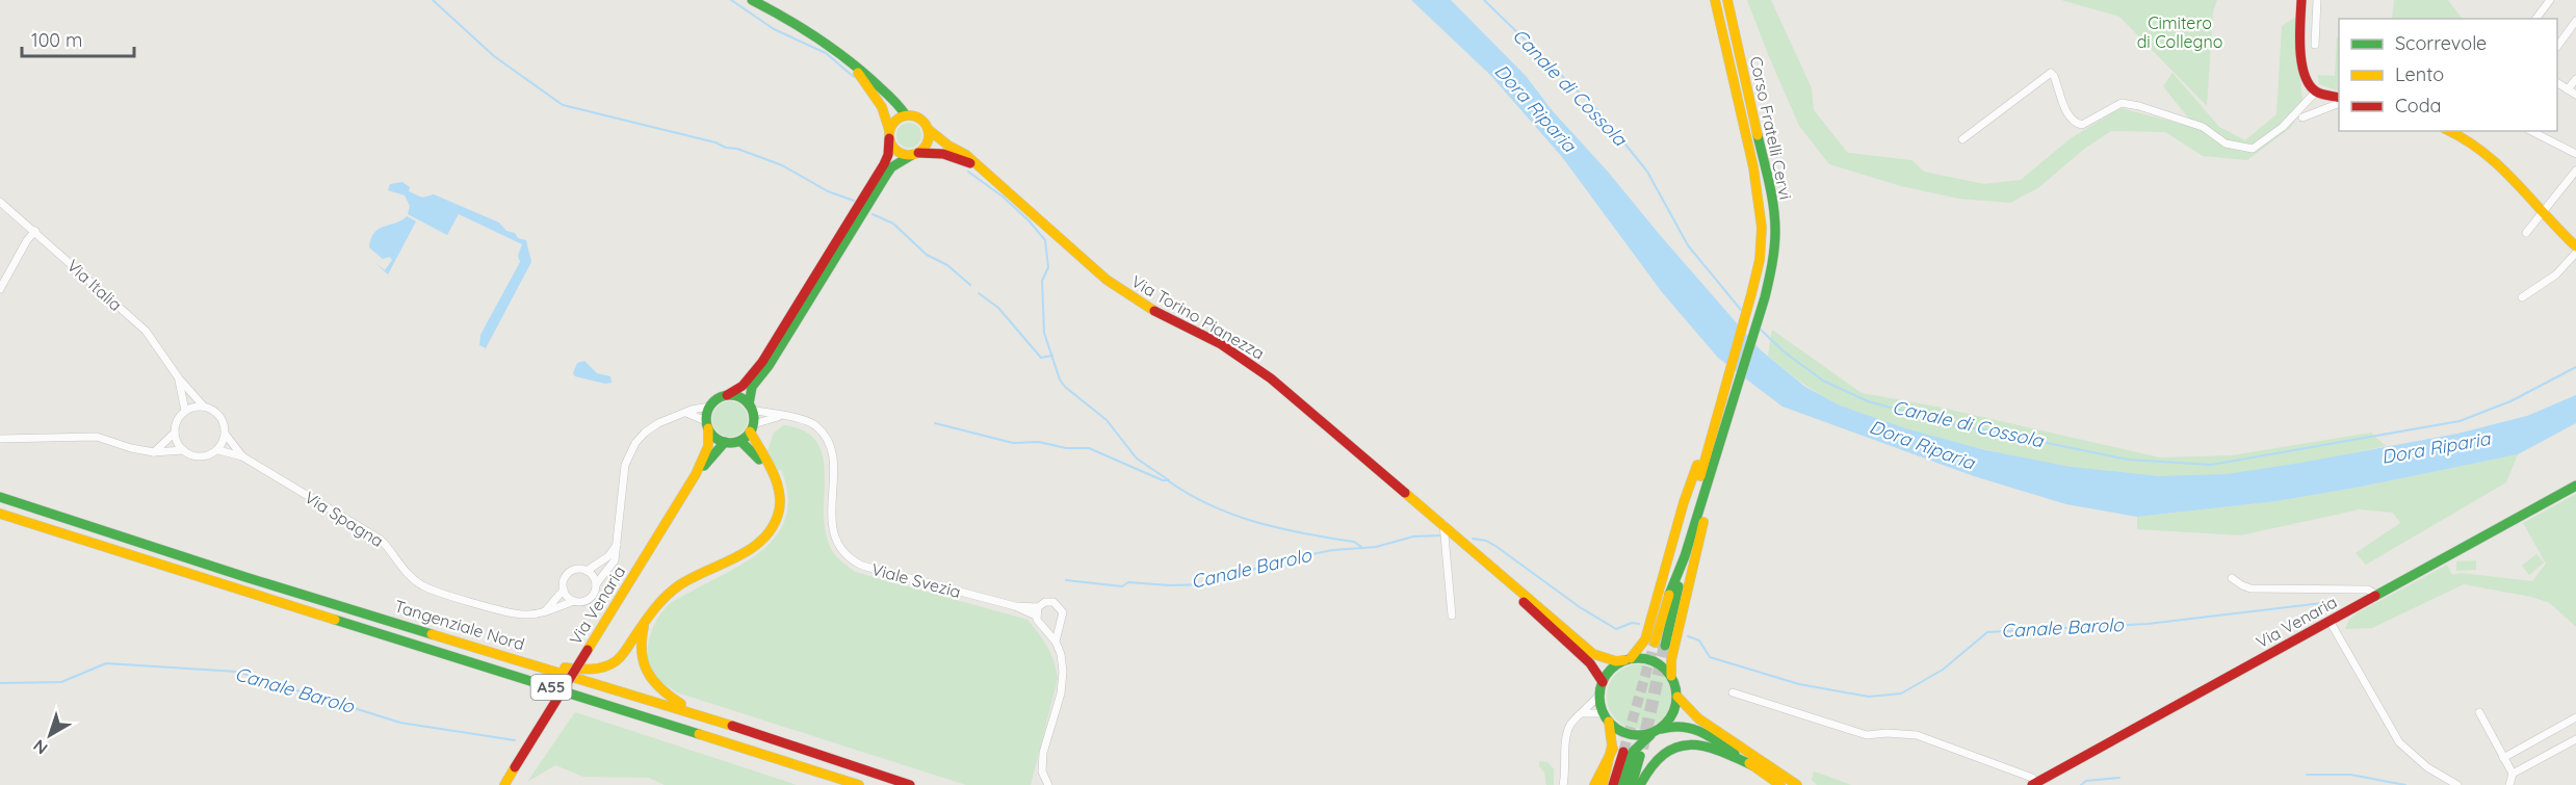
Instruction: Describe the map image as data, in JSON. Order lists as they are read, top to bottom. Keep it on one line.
{"streets":{"main road":["Corso Fratelli Cervi","Via Torino Pianezza","Via Venaria","Tangenziale Nord","A55"],"street":["Via Italia","Via Spagna","Viale Svezia"]},"crossings":[["Via Italia","Via Spagna"],["Viale Svezia","Via Venaria"]],"water":["Canale di Cossola","Dora Riparia","Canale Barolo"],"parks":["Cimitero di Collegno"],"legend":["Scorrevole","Lento","Coda"],"scale_bar":"100 m","north":"bottom left"}
